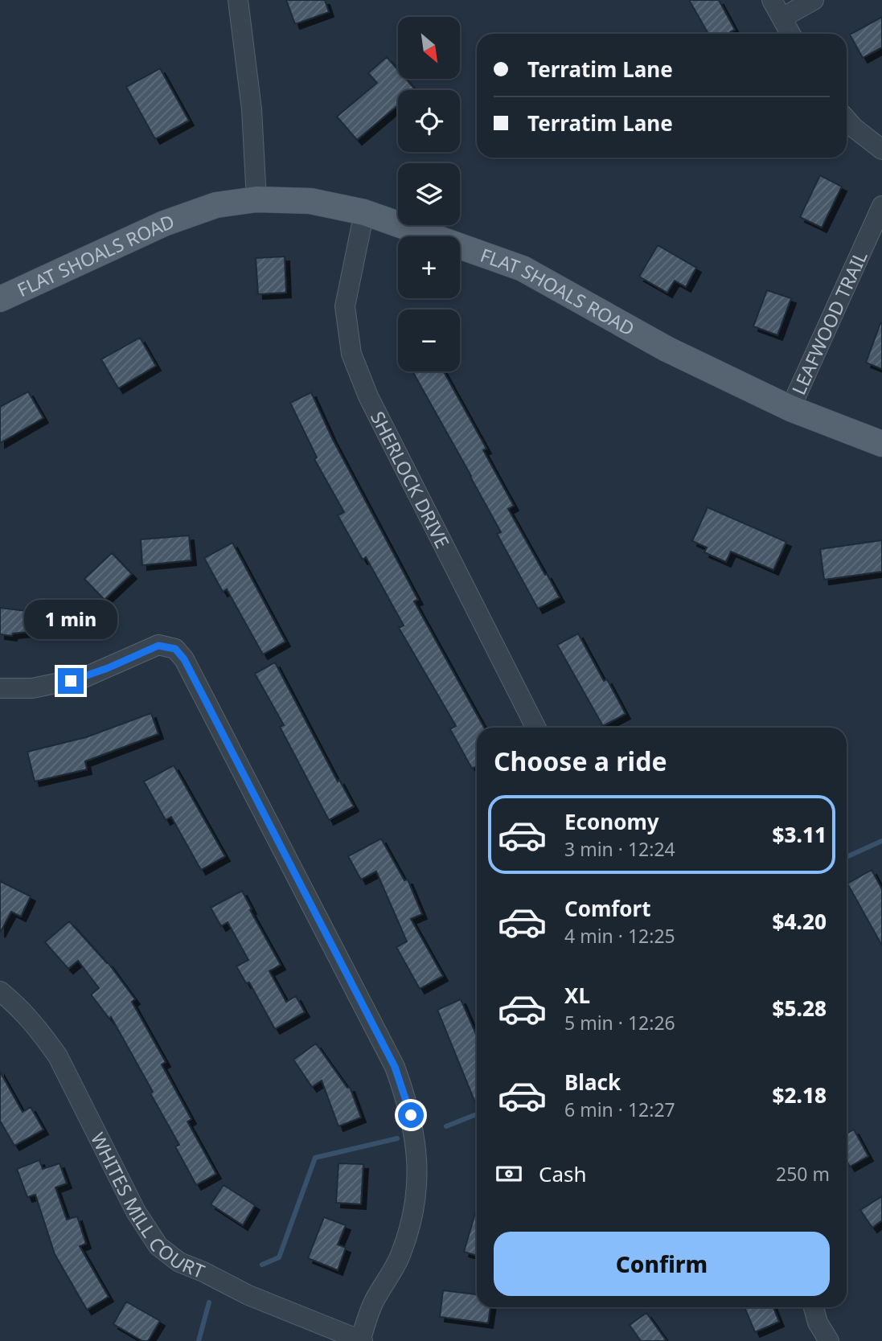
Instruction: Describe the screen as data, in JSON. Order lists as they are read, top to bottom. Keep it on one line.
{"streets":{"main road":["FLAT SHOALS ROAD"],"street":["LEAFWOOD TRAIL","SHERLOCK DRIVE","WHITES MILL COURT"]},"crossings":[["FLAT SHOALS ROAD","LEAFWOOD TRAIL"],["FLAT SHOALS ROAD","SHERLOCK DRIVE"]],"north":"bottom right","page":{"map_buttons":["+","−"],"banner":["Terratim Lane","Terratim Lane"],"bubble":"1 min","heading":"Choose a ride","list":[{"name":"Economy","note":"3 min · 12:24","value":"$3.11"},{"name":"Comfort","note":"4 min · 12:25","value":"$4.20"},{"name":"XL","note":"5 min · 12:26","value":"$5.28"},{"name":"Black","note":"6 min · 12:27","value":"$2.18"}],"pay":["Cash","250 m"],"buttons":"Confirm"}}
